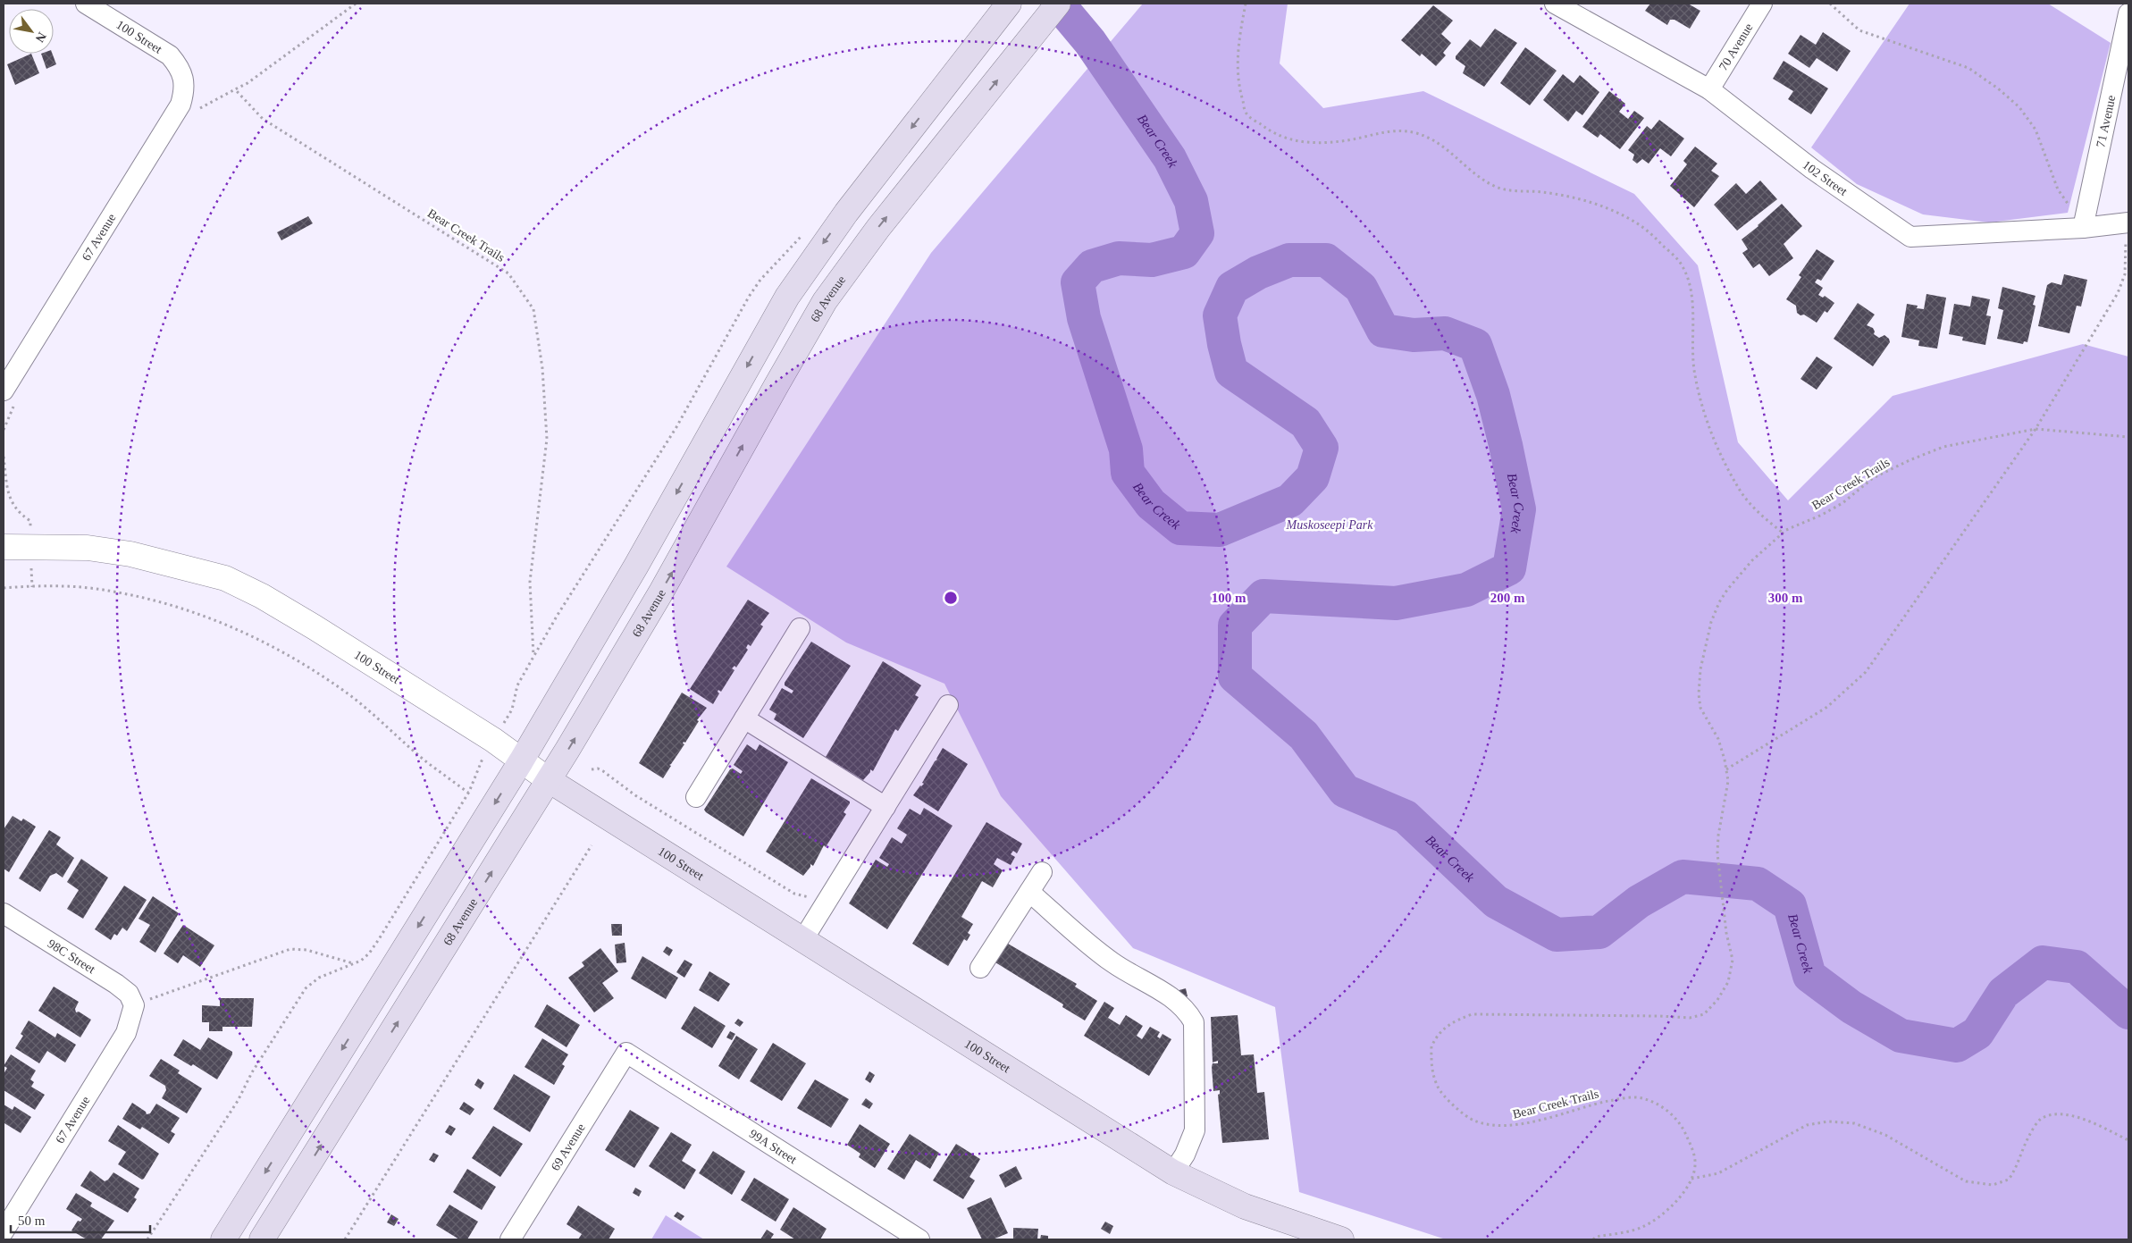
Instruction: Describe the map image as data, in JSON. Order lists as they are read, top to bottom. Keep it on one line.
{"streets":{"main road":["100 Street","68 Avenue"],"street":["70 Avenue","71 Avenue","102 Street","67 Avenue","98C Street","69 Avenue","99A Street"],"path":["Bear Creek Trails"]},"crossings":[["100 Street","67 Avenue"],["100 Street","68 Avenue"],["70 Avenue","102 Street"],["71 Avenue","102 Street"],["67 Avenue","98C Street"],["69 Avenue","99A Street"]],"water":["Bear Creek"],"parks":["Muskoseepi Park"],"scale_bar":"50 m","north":"bottom right","rings":["100 m","200 m","300 m"]}
